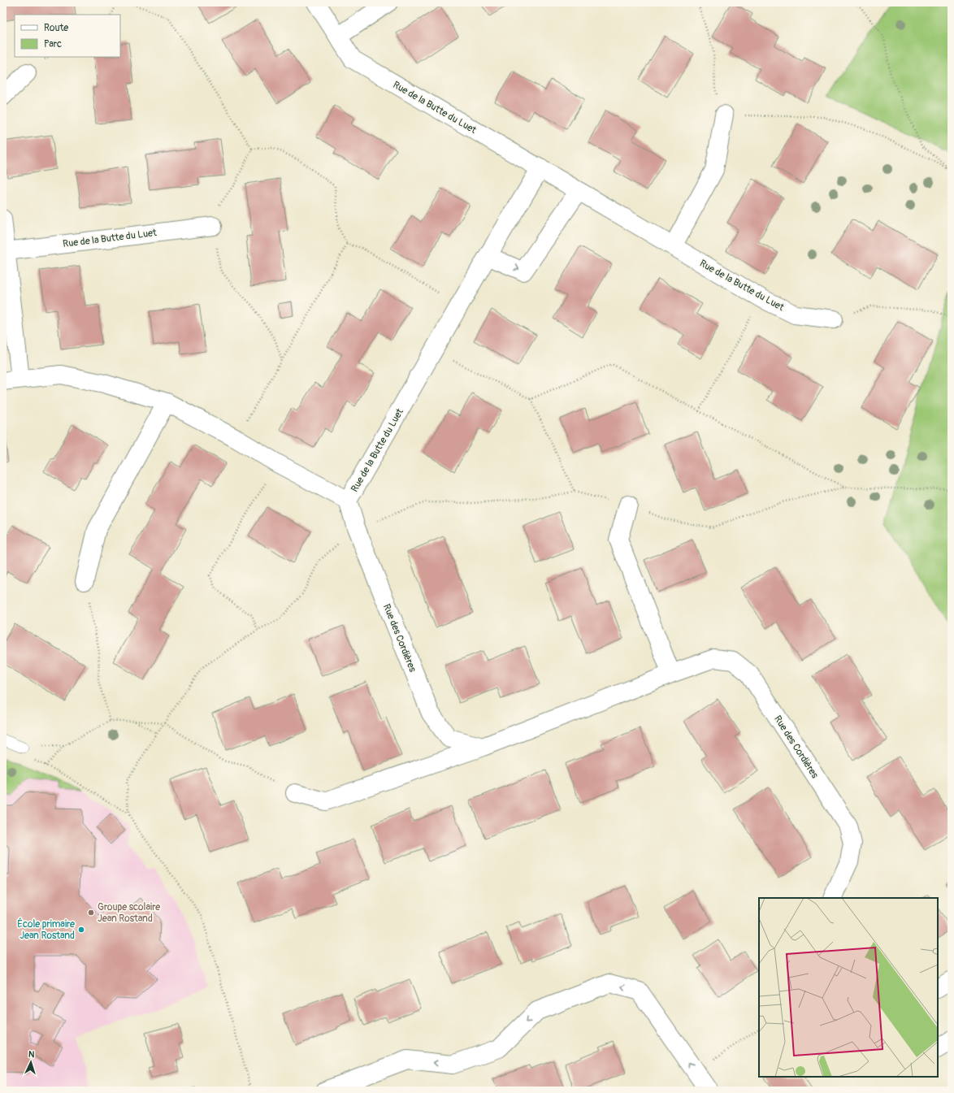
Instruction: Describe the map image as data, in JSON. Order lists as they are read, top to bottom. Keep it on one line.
{"streets":{"street":["Rue de la Butte du Luet","Rue des Cordières"]},"crossings":[["Rue de la Butte du Luet","Rue des Cordières"]],"places":["Groupe scolaire Jean Rostand","École primaire Jean Rostand"],"legend":["Route","Parc"],"north":"top"}
